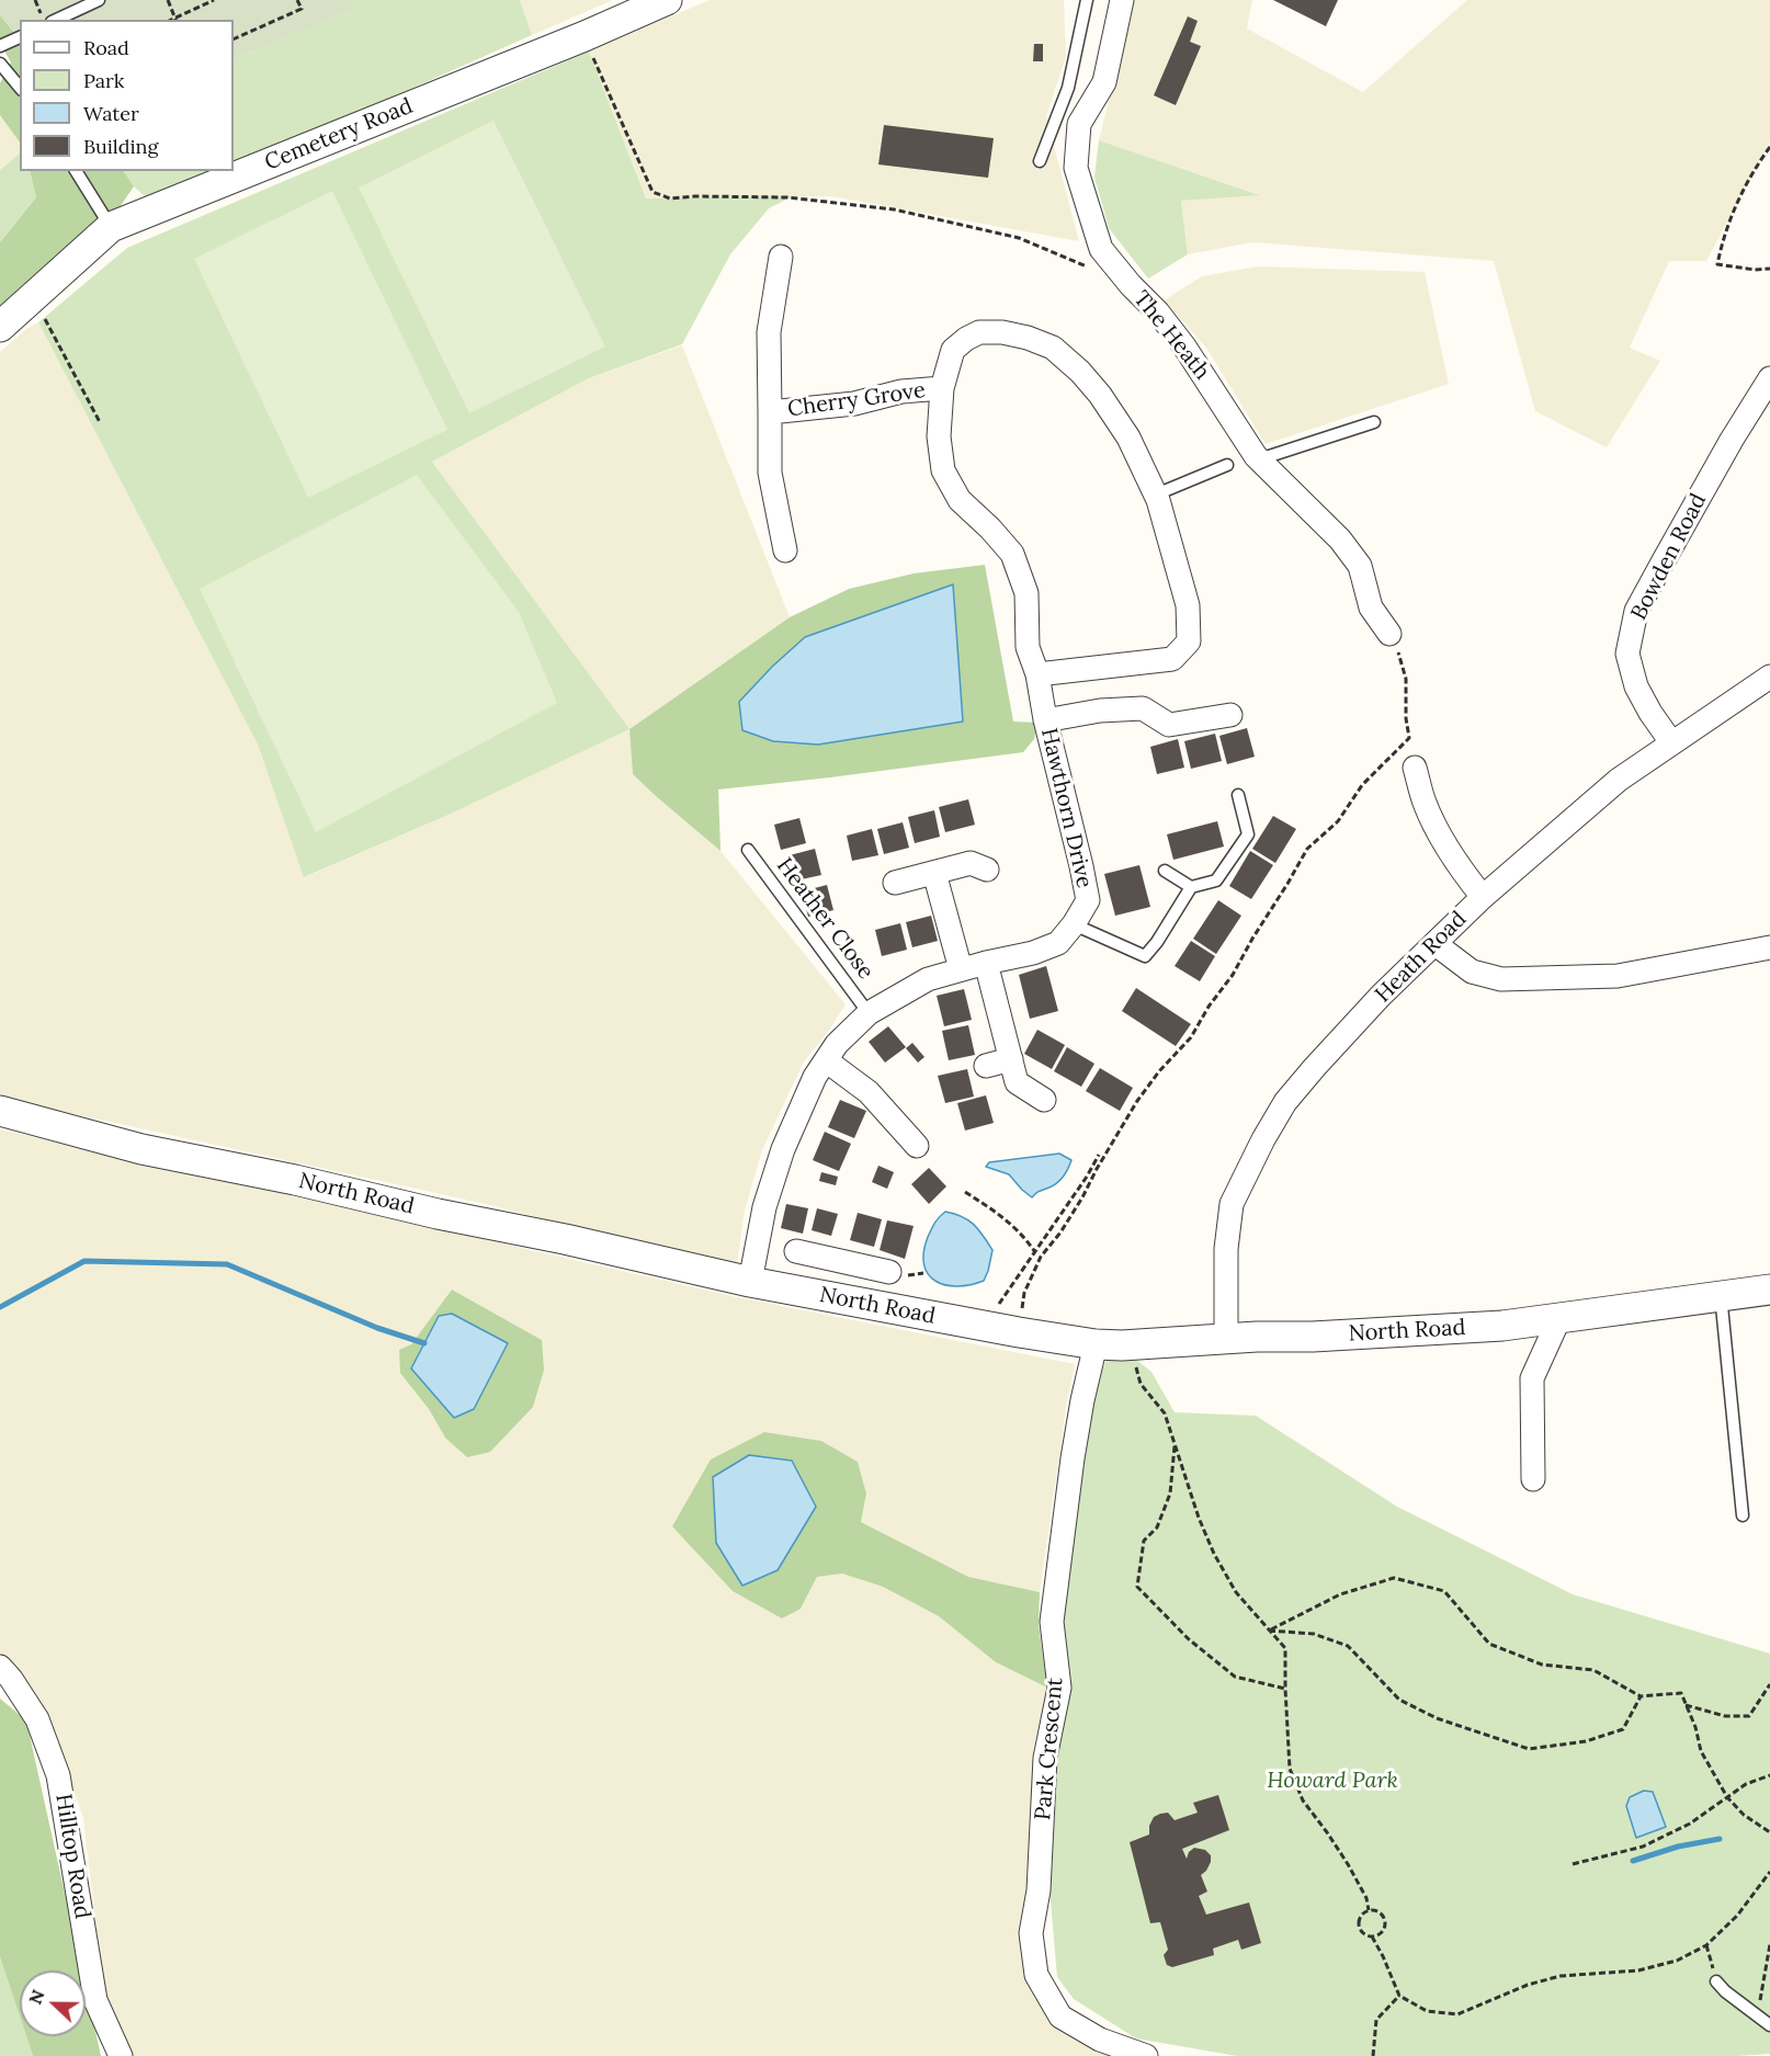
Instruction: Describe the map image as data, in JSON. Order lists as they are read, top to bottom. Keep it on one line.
{"streets":{"street":["Cemetery Road","The Heath","Cherry Grove","Bowden Road","Hawthorn Drive","Heath Road","North Road","Park Crescent","Hilltop Road"],"lane":["Heather Close"]},"crossings":[["Cherry Grove","Hawthorn Drive"],["Bowden Road","Heath Road"],["Hawthorn Drive","Heather Close"],["Hawthorn Drive","North Road"],["Heath Road","North Road"],["North Road","Park Crescent"]],"parks":["Howard Park"],"legend":["Road","Park","Water","Building"],"north":"left"}
